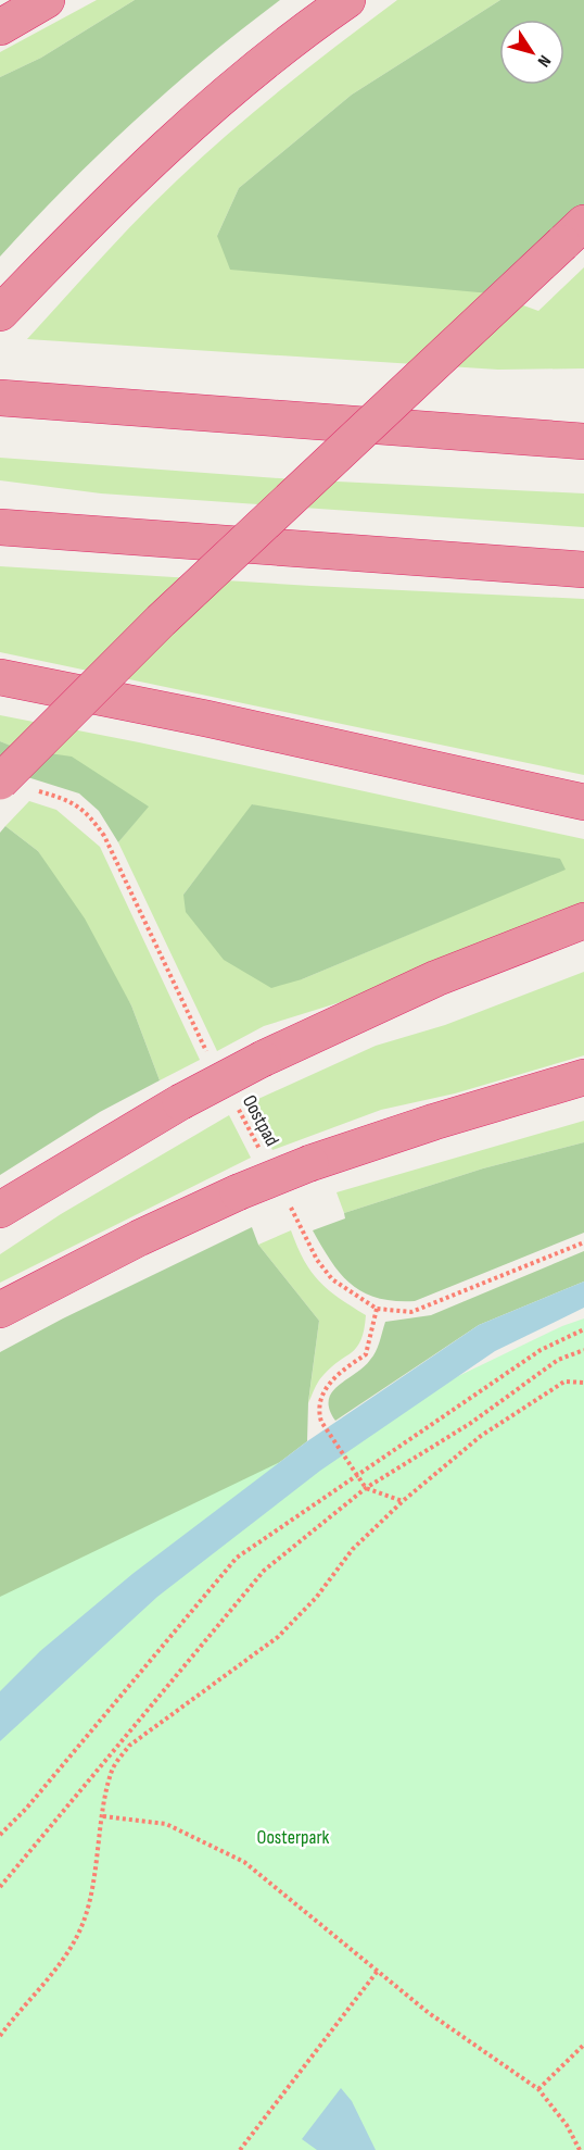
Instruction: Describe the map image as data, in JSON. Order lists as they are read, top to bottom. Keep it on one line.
{"streets":{"path":["Oostpad"]},"parks":["Oosterpark"],"north":"bottom right"}
